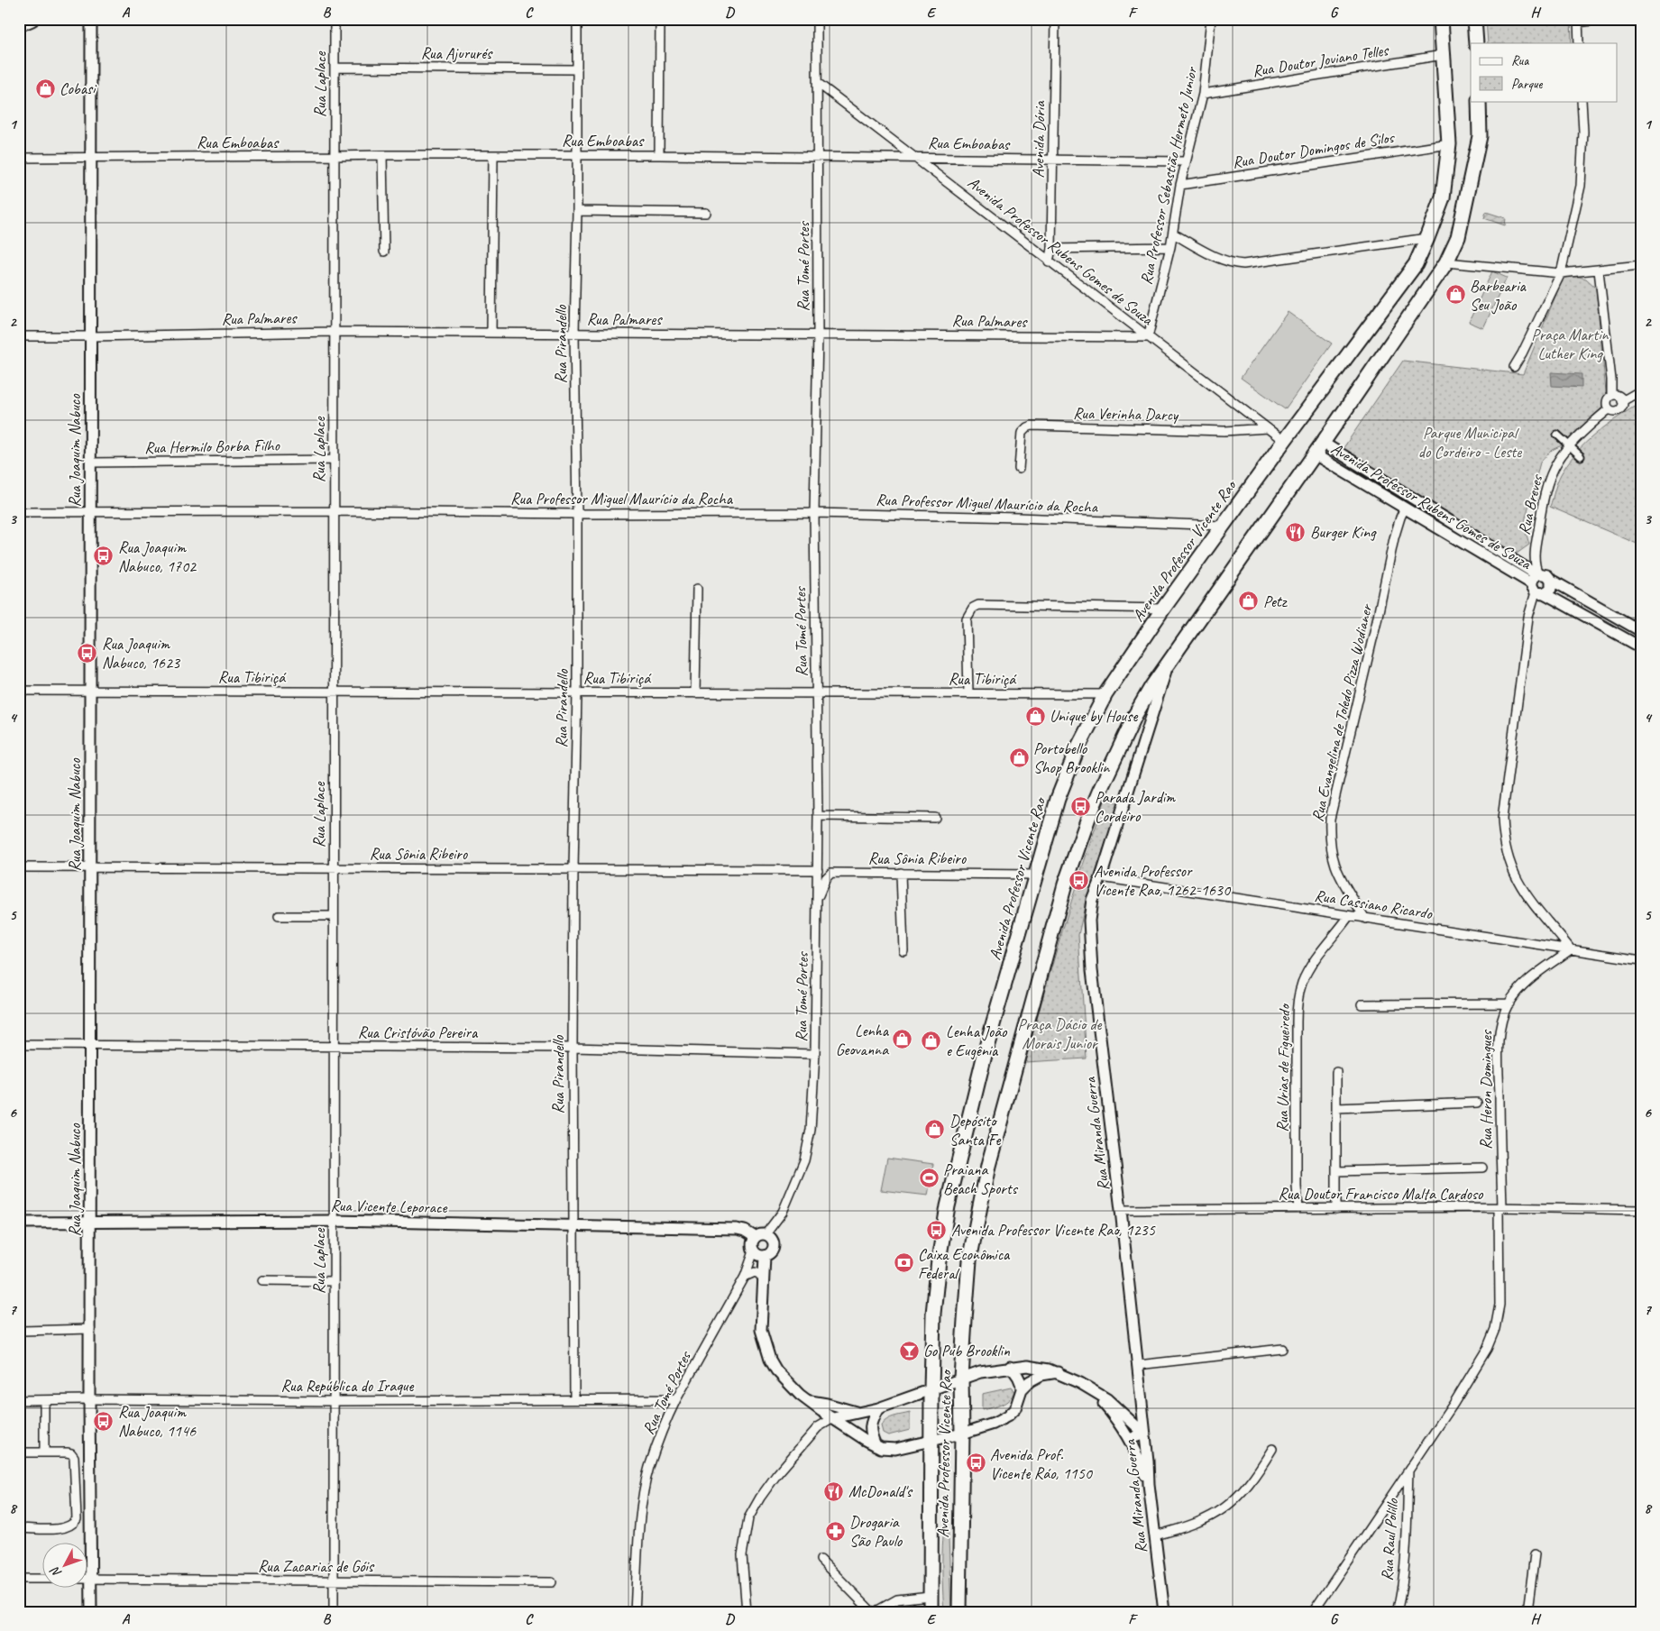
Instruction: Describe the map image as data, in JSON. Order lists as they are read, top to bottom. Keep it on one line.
{"streets":{"main road":["Avenida Professor Vicente Rao"],"street":["Rua Ajururés","Rua Doutor Joviano Telles","Rua Laplace","Avenida Dória","Rua Emboabas","Rua Doutor Domingos de Silos","Rua Professor Sebastião Hermeto Junior","Avenida Professor Rubens Gomes de Souza","Rua Tomé Portes","Rua Palmares","Rua Pirandello","Rua Verinha Darcy","Rua Hermilo Borba Filho","Rua Joaquim Nabuco","Rua Professor Miguel Maurício da Rocha","Rua Breves","Rua Tibiriçá","Rua Evangelina de Toledo Pizza Wodianer","Rua Sônia Ribeiro","Rua Cassiano Ricardo","Rua Cristóvão Pereira","Rua Urias de Figueiredo","Rua Heron Domingues","Rua Miranda Guerra","Rua Doutor Francisco Malta Cardoso","Rua Vicente Leporace","Rua República do Iraque","Rua Raul Polillo","Rua Zacarias de Góis"]},"crossings":[["Rua Ajururés","Rua Laplace"],["Rua Ajururés","Rua Pirandello"],["Rua Doutor Joviano Telles","Rua Professor Sebastião Hermeto Junior"],["Rua Doutor Joviano Telles","Avenida Professor Vicente Rao"],["Rua Laplace","Rua Emboabas"],["Rua Laplace","Rua Palmares"],["Rua Laplace","Rua Hermilo Borba Filho"],["Rua Laplace","Rua Professor Miguel Maurício da Rocha"],["Rua Laplace","Rua Tibiriçá"],["Rua Laplace","Rua Sônia Ribeiro"],["Rua Laplace","Rua Cristóvão Pereira"],["Rua Laplace","Rua Vicente Leporace"],["Rua Laplace","Rua República do Iraque"],["Rua Laplace","Rua Zacarias de Góis"],["Avenida Dória","Rua Emboabas"],["Avenida Dória","Avenida Professor Rubens Gomes de Souza"],["Rua Emboabas","Rua Professor Sebastião Hermeto Junior"],["Rua Emboabas","Avenida Professor Rubens Gomes de Souza"],["Rua Emboabas","Rua Tomé Portes"],["Rua Emboabas","Rua Pirandello"],["Rua Emboabas","Rua Joaquim Nabuco"],["Rua Doutor Domingos de Silos","Rua Professor Sebastião Hermeto Junior"],["Rua Doutor Domingos de Silos","Avenida Professor Vicente Rao"],["Rua Professor Sebastião Hermeto Junior","Avenida Professor Rubens Gomes de Souza"],["Rua Professor Sebastião Hermeto Junior","Rua Palmares"],["Avenida Professor Rubens Gomes de Souza","Rua Tomé Portes"],["Avenida Professor Rubens Gomes de Souza","Rua Palmares"],["Avenida Professor Rubens Gomes de Souza","Rua Verinha Darcy"],["Avenida Professor Rubens Gomes de Souza","Rua Breves"],["Avenida Professor Rubens Gomes de Souza","Avenida Professor Vicente Rao"],["Avenida Professor Rubens Gomes de Souza","Rua Evangelina de Toledo Pizza Wodianer"],["Rua Tomé Portes","Rua Palmares"],["Rua Tomé Portes","Rua Professor Miguel Maurício da Rocha"],["Rua Tomé Portes","Rua Tibiriçá"],["Rua Tomé Portes","Rua Sônia Ribeiro"],["Rua Tomé Portes","Rua Cristóvão Pereira"],["Rua Tomé Portes","Rua Vicente Leporace"],["Rua Tomé Portes","Rua República do Iraque"],["Rua Palmares","Rua Pirandello"],["Rua Palmares","Rua Joaquim Nabuco"],["Rua Pirandello","Rua Professor Miguel Maurício da Rocha"],["Rua Pirandello","Rua Tibiriçá"],["Rua Pirandello","Rua Sônia Ribeiro"],["Rua Pirandello","Rua Cristóvão Pereira"],["Rua Pirandello","Rua Vicente Leporace"],["Rua Pirandello","Rua República do Iraque"],["Rua Hermilo Borba Filho","Rua Joaquim Nabuco"],["Rua Joaquim Nabuco","Rua Professor Miguel Maurício da Rocha"],["Rua Joaquim Nabuco","Rua Tibiriçá"],["Rua Joaquim Nabuco","Rua Sônia Ribeiro"],["Rua Joaquim Nabuco","Rua Cristóvão Pereira"],["Rua Joaquim Nabuco","Rua Vicente Leporace"],["Rua Joaquim Nabuco","Rua República do Iraque"],["Rua Joaquim Nabuco","Rua Zacarias de Góis"],["Rua Professor Miguel Maurício da Rocha","Avenida Professor Vicente Rao"],["Avenida Professor Vicente Rao","Rua Tibiriçá"],["Avenida Professor Vicente Rao","Rua Sônia Ribeiro"],["Avenida Professor Vicente Rao","Rua Miranda Guerra"],["Rua Evangelina de Toledo Pizza Wodianer","Rua Cassiano Ricardo"],["Rua Cassiano Ricardo","Rua Urias de Figueiredo"],["Rua Cassiano Ricardo","Rua Heron Domingues"],["Rua Cassiano Ricardo","Rua Miranda Guerra"],["Rua Urias de Figueiredo","Rua Doutor Francisco Malta Cardoso"],["Rua Heron Domingues","Rua Doutor Francisco Malta Cardoso"],["Rua Heron Domingues","Rua Raul Polillo"],["Rua Miranda Guerra","Rua Doutor Francisco Malta Cardoso"]],"parks":["Praça Martin Luther King","Parque Municipal do Cordeiro - Leste","Praça Dácio de Morais Junior"],"places":{"shop":["Cobasi","Barbearia Seu João","Petz","Unique by House","Portobello Shop Brooklin","Lenha Geovanna","Lenha João e Eugênia","Depósito Santa Fe"],"restaurant":["Burger King","McDonald's"],"bus stop":["Rua Joaquim Nabuco, 1702","Rua Joaquim Nabuco, 1623","Parada Jardim Cordeiro","Avenida Professor Vicente Rao, 1262-1630","Avenida Professor Vicente Rao, 1235","Rua Joaquim Nabuco, 1146","Avenida Prof. Vicente Ráo, 1150"],"sports":["Praiana Beach Sports"],"bank":["Caixa Econômica Federal"],"bar":["Go Pub Brooklin"],"pharmacy":["Drogaria São Paulo"]},"legend":["Rua","Parque"],"north":"bottom left","grid":{"columns":["A","B","C","D","E","F","G","H"],"rows":["1","2","3","4","5","6","7","8"]}}
